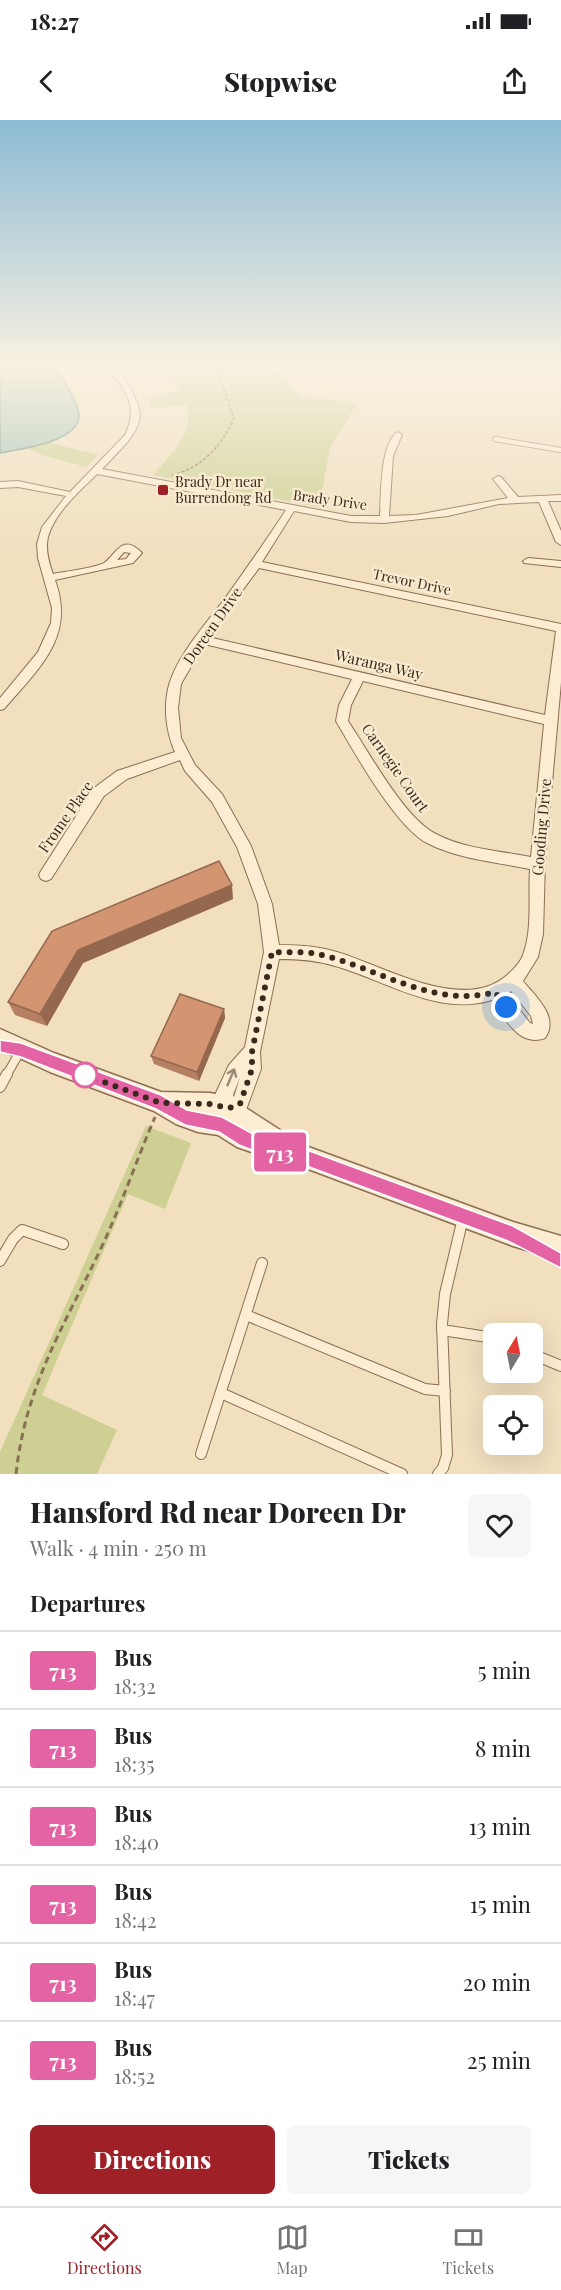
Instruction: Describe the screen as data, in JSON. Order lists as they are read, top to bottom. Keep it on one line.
{"streets":{"street":["Brady Drive","Trevor Drive","Doreen Drive","Waranga Way","Carnegie Court","Frome Place","Gooding Drive"]},"crossings":[["Brady Drive","Doreen Drive"],["Trevor Drive","Doreen Drive"],["Trevor Drive","Gooding Drive"],["Doreen Drive","Waranga Way"],["Doreen Drive","Frome Place"],["Doreen Drive","Gooding Drive"],["Waranga Way","Carnegie Court"],["Waranga Way","Gooding Drive"],["Carnegie Court","Gooding Drive"]],"places":{"transit":["Brady Dr near Burrendong Rd"]},"lines":["bus line 713"],"north":"top","page":{"status":"18:27","header":"Stopwise","on_map":"713","heading":[["Hansford Rd near Doreen Dr","Walk · 4 min · 250 m"],"Departures"],"list":[{"mark":"713","name":"Bus","note":"18:32","value":"5 min"},{"mark":"713","name":"Bus","note":"18:35","value":"8 min"},{"mark":"713","name":"Bus","note":"18:40","value":"13 min"},{"mark":"713","name":"Bus","note":"18:42","value":"15 min"},{"mark":"713","name":"Bus","note":"18:47","value":"20 min"},{"mark":"713","name":"Bus","note":"18:52","value":"25 min"}],"buttons":["Directions","Tickets"],"tabs":["Directions","Map","Tickets"]}}
